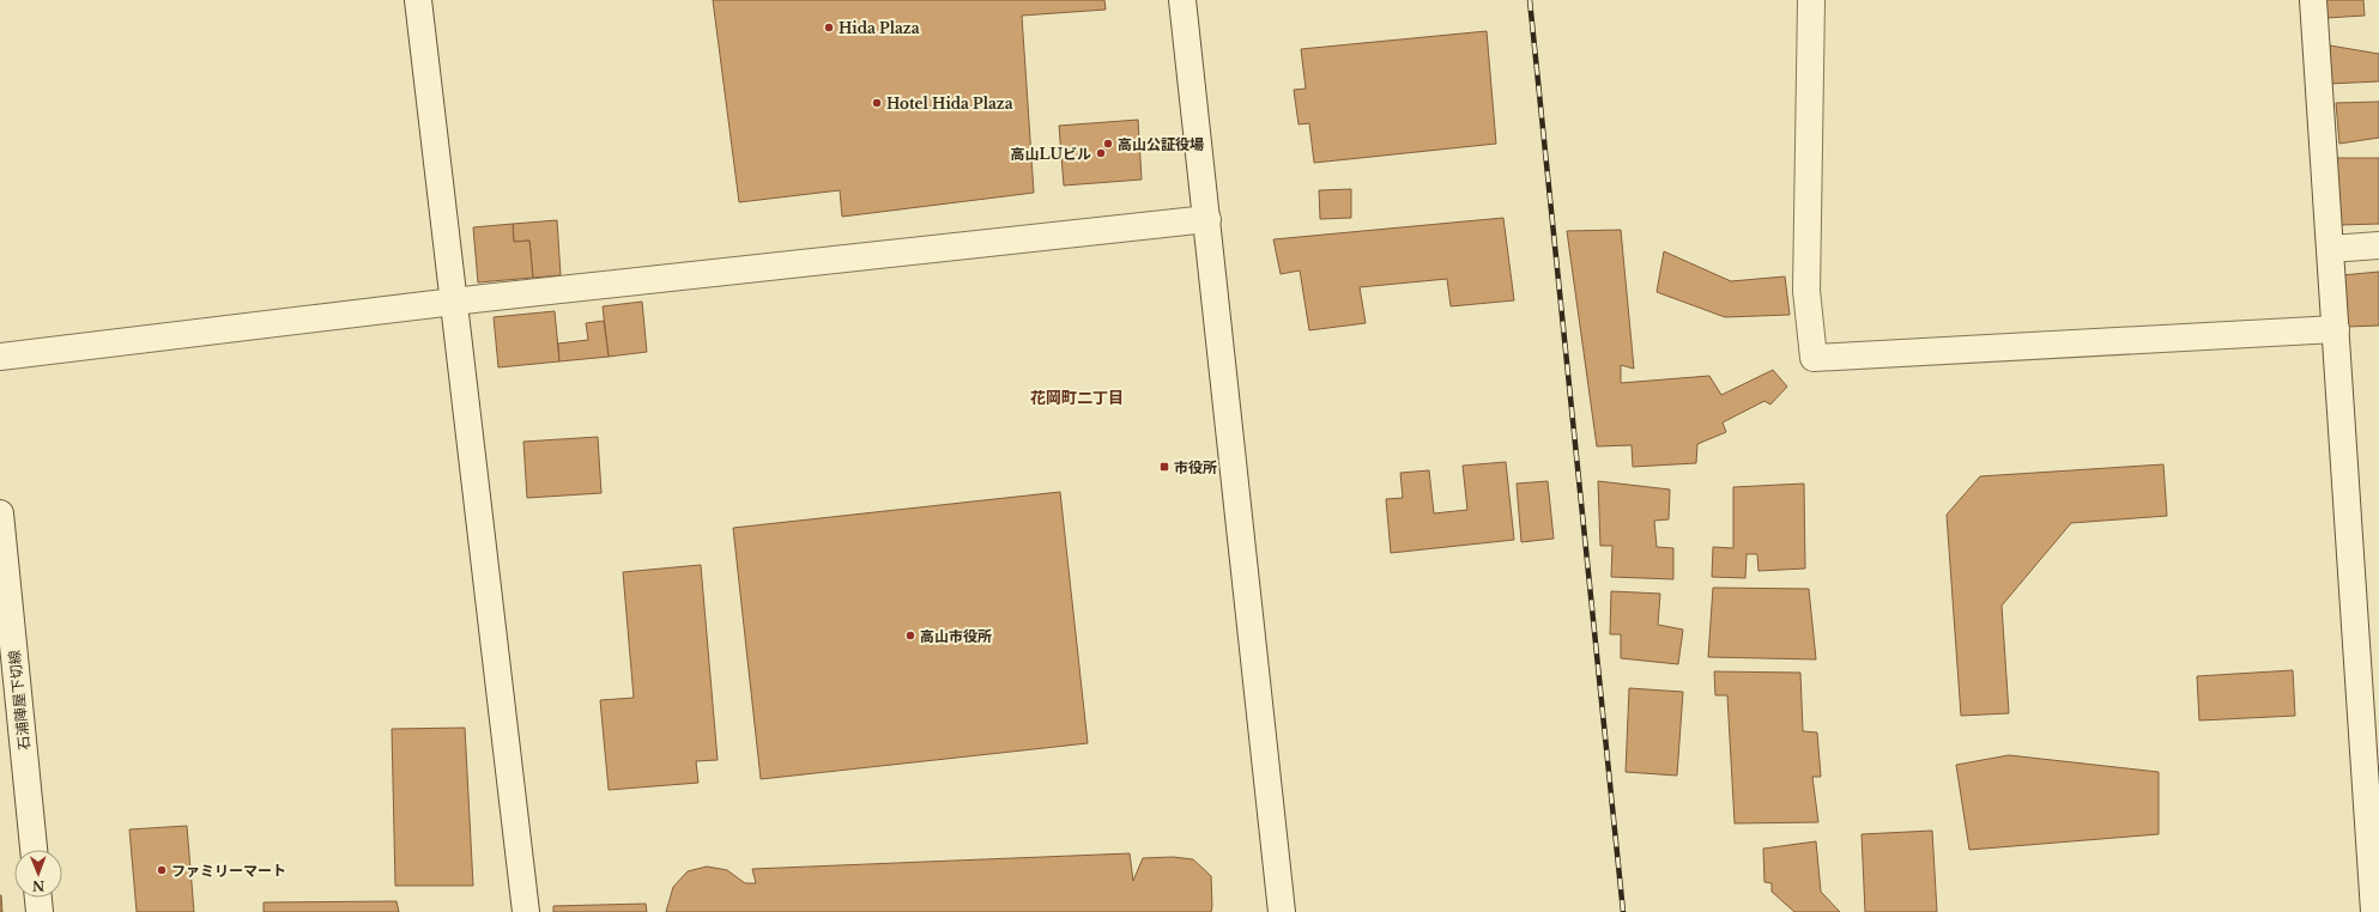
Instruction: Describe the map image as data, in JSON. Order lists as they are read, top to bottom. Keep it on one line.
{"streets":{"street":["石浦陣屋下切線"]},"districts":["花岡町二丁目"],"places":{"other":["Hida Plaza","Hotel Hida Plaza","高山公証役場","高山LUビル","高山市役所","ファミリーマート"],"transit":["市役所"]},"north":"bottom"}
